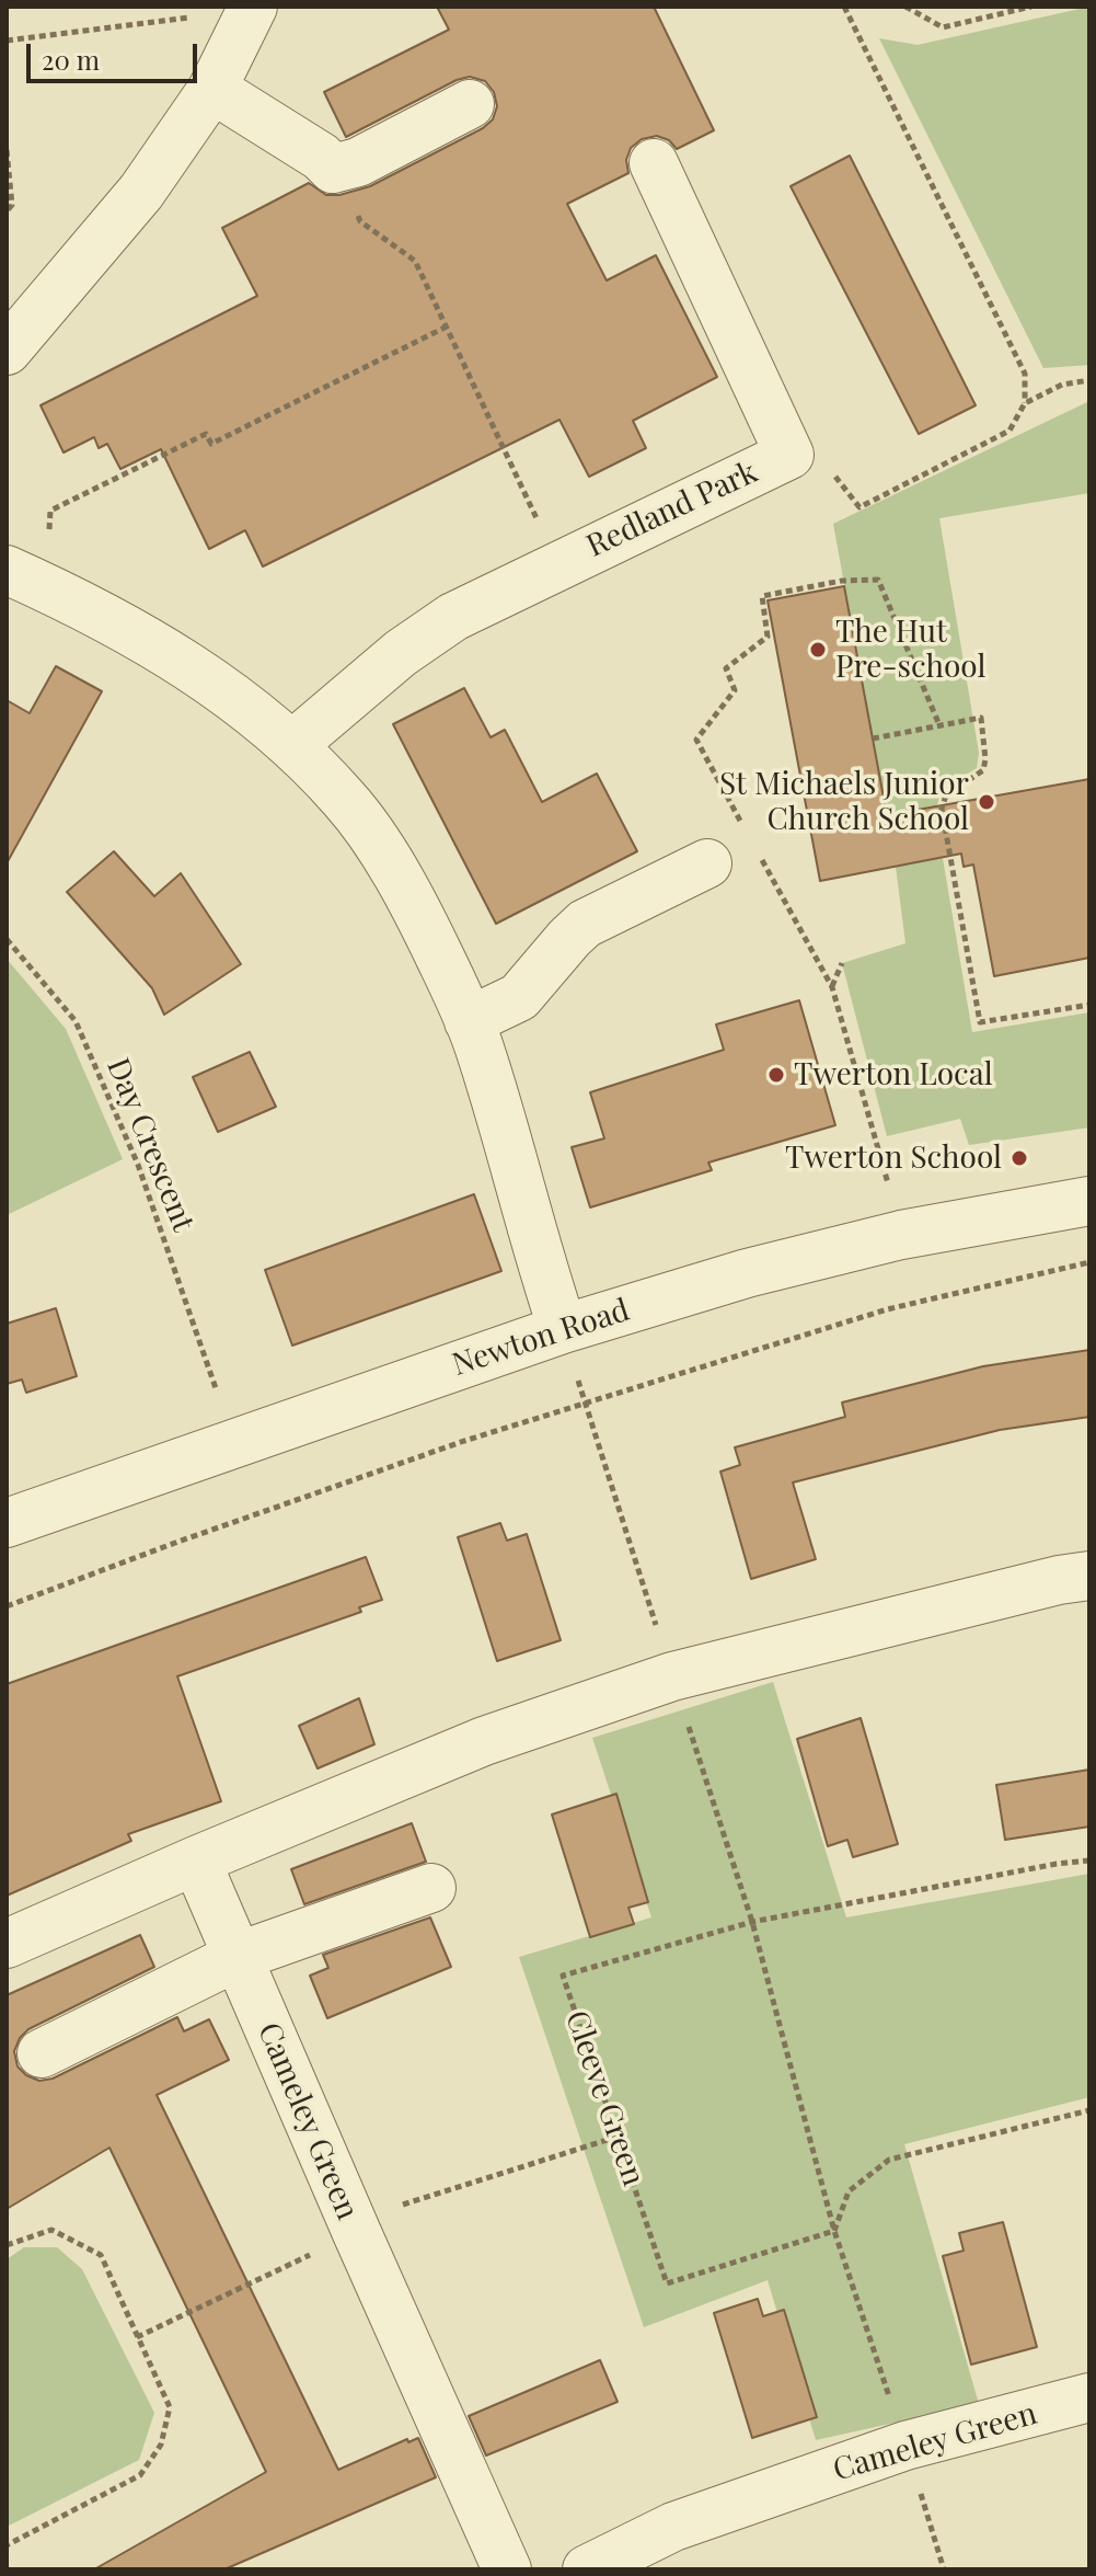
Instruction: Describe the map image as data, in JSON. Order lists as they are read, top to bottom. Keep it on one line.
{"streets":{"street":["Redland Park","Newton Road","Cameley Green"],"path":["Day Crescent","Cleeve Green"]},"places":["The Hut Pre-school","St Michaels Junior Church School","Twerton Local","Twerton School"],"scale_bar":"20 m"}
